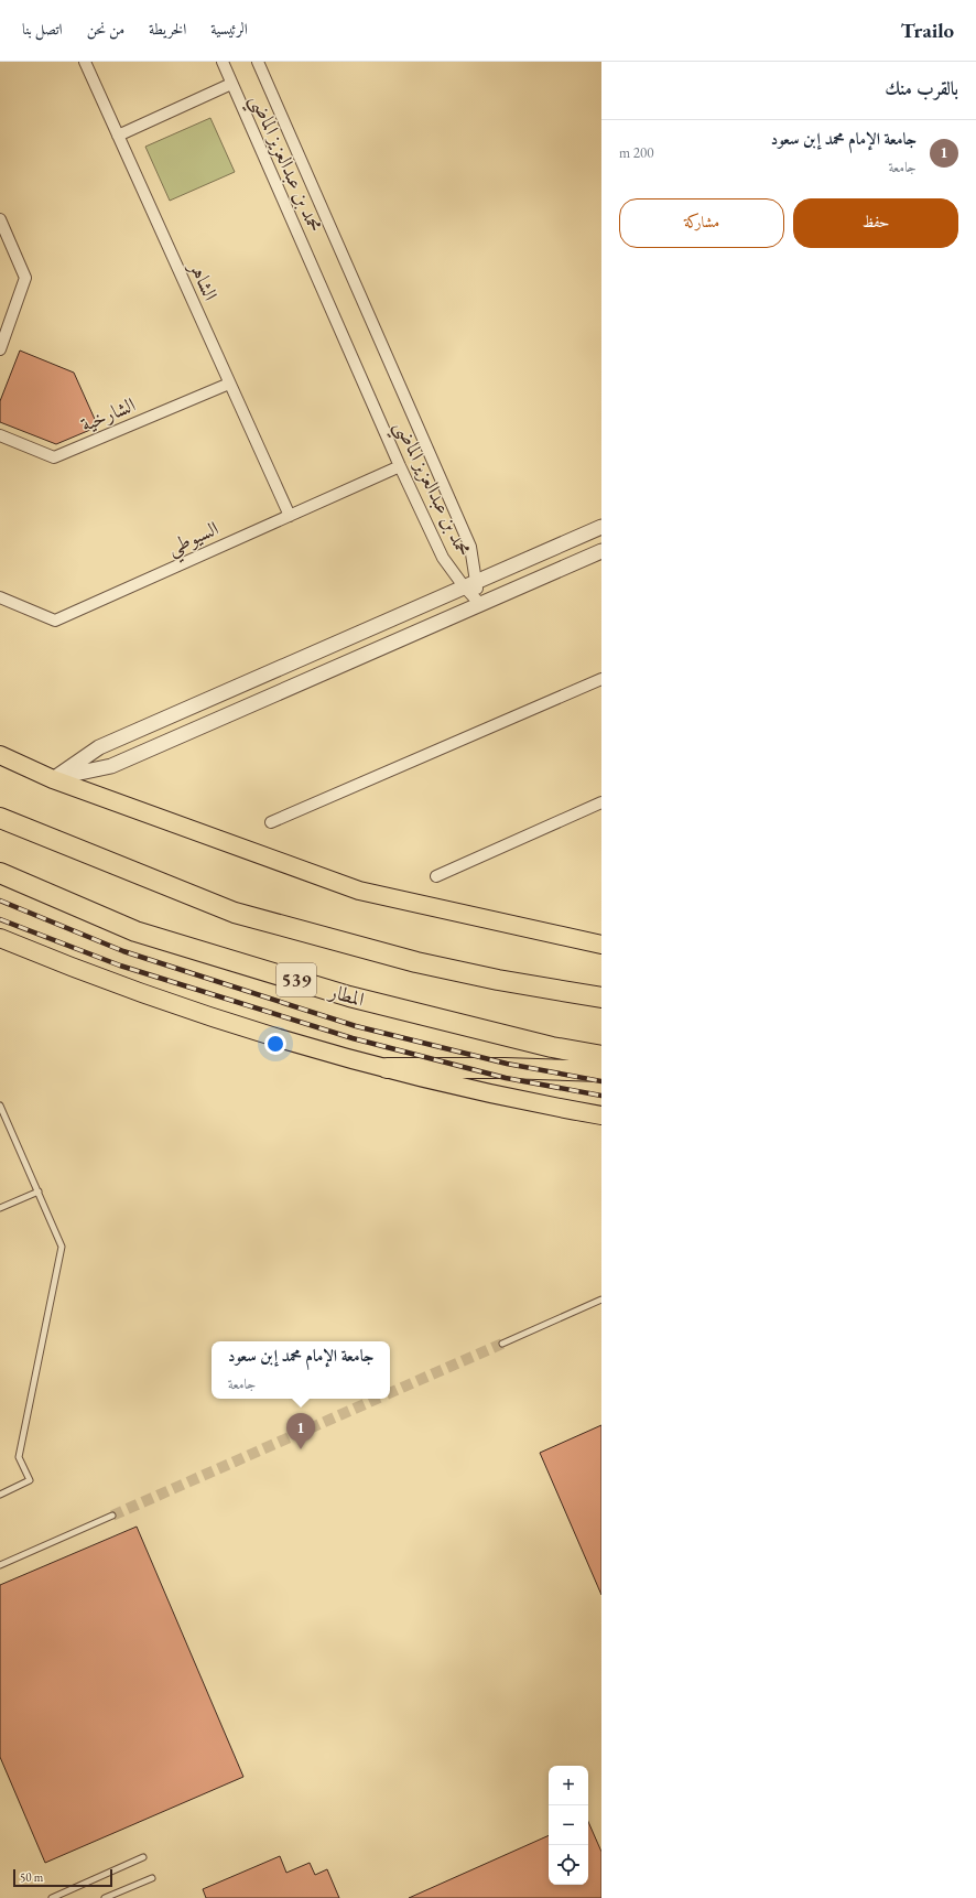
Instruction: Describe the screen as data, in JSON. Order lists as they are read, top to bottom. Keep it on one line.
{"streets":{"highway":["539","المطار"],"street":["محمد بن عبدالعزيز الماضي","الشاهر","الشارخية","السيوطي"]},"crossings":[["محمد بن عبدالعزيز الماضي","السيوطي"],["الشاهر","الشارخية"],["الشاهر","السيوطي"]],"scale_bar":"50 m","page":{"header":"Trailo","nav":["الرئيسية","الخريطة","من نحن","اتصل بنا"],"heading":"بالقرب منك","list":[{"mark":"1","name":"جامعة الإمام محمد إبن سعود","note":"جامعة","value":"200 m"}],"buttons":["حفظ","مشاركة"],"popup":["جامعة الإمام محمد إبن سعود","جامعة"],"pins":"1","map_buttons":["+","−"],"scale":"50 m"}}
